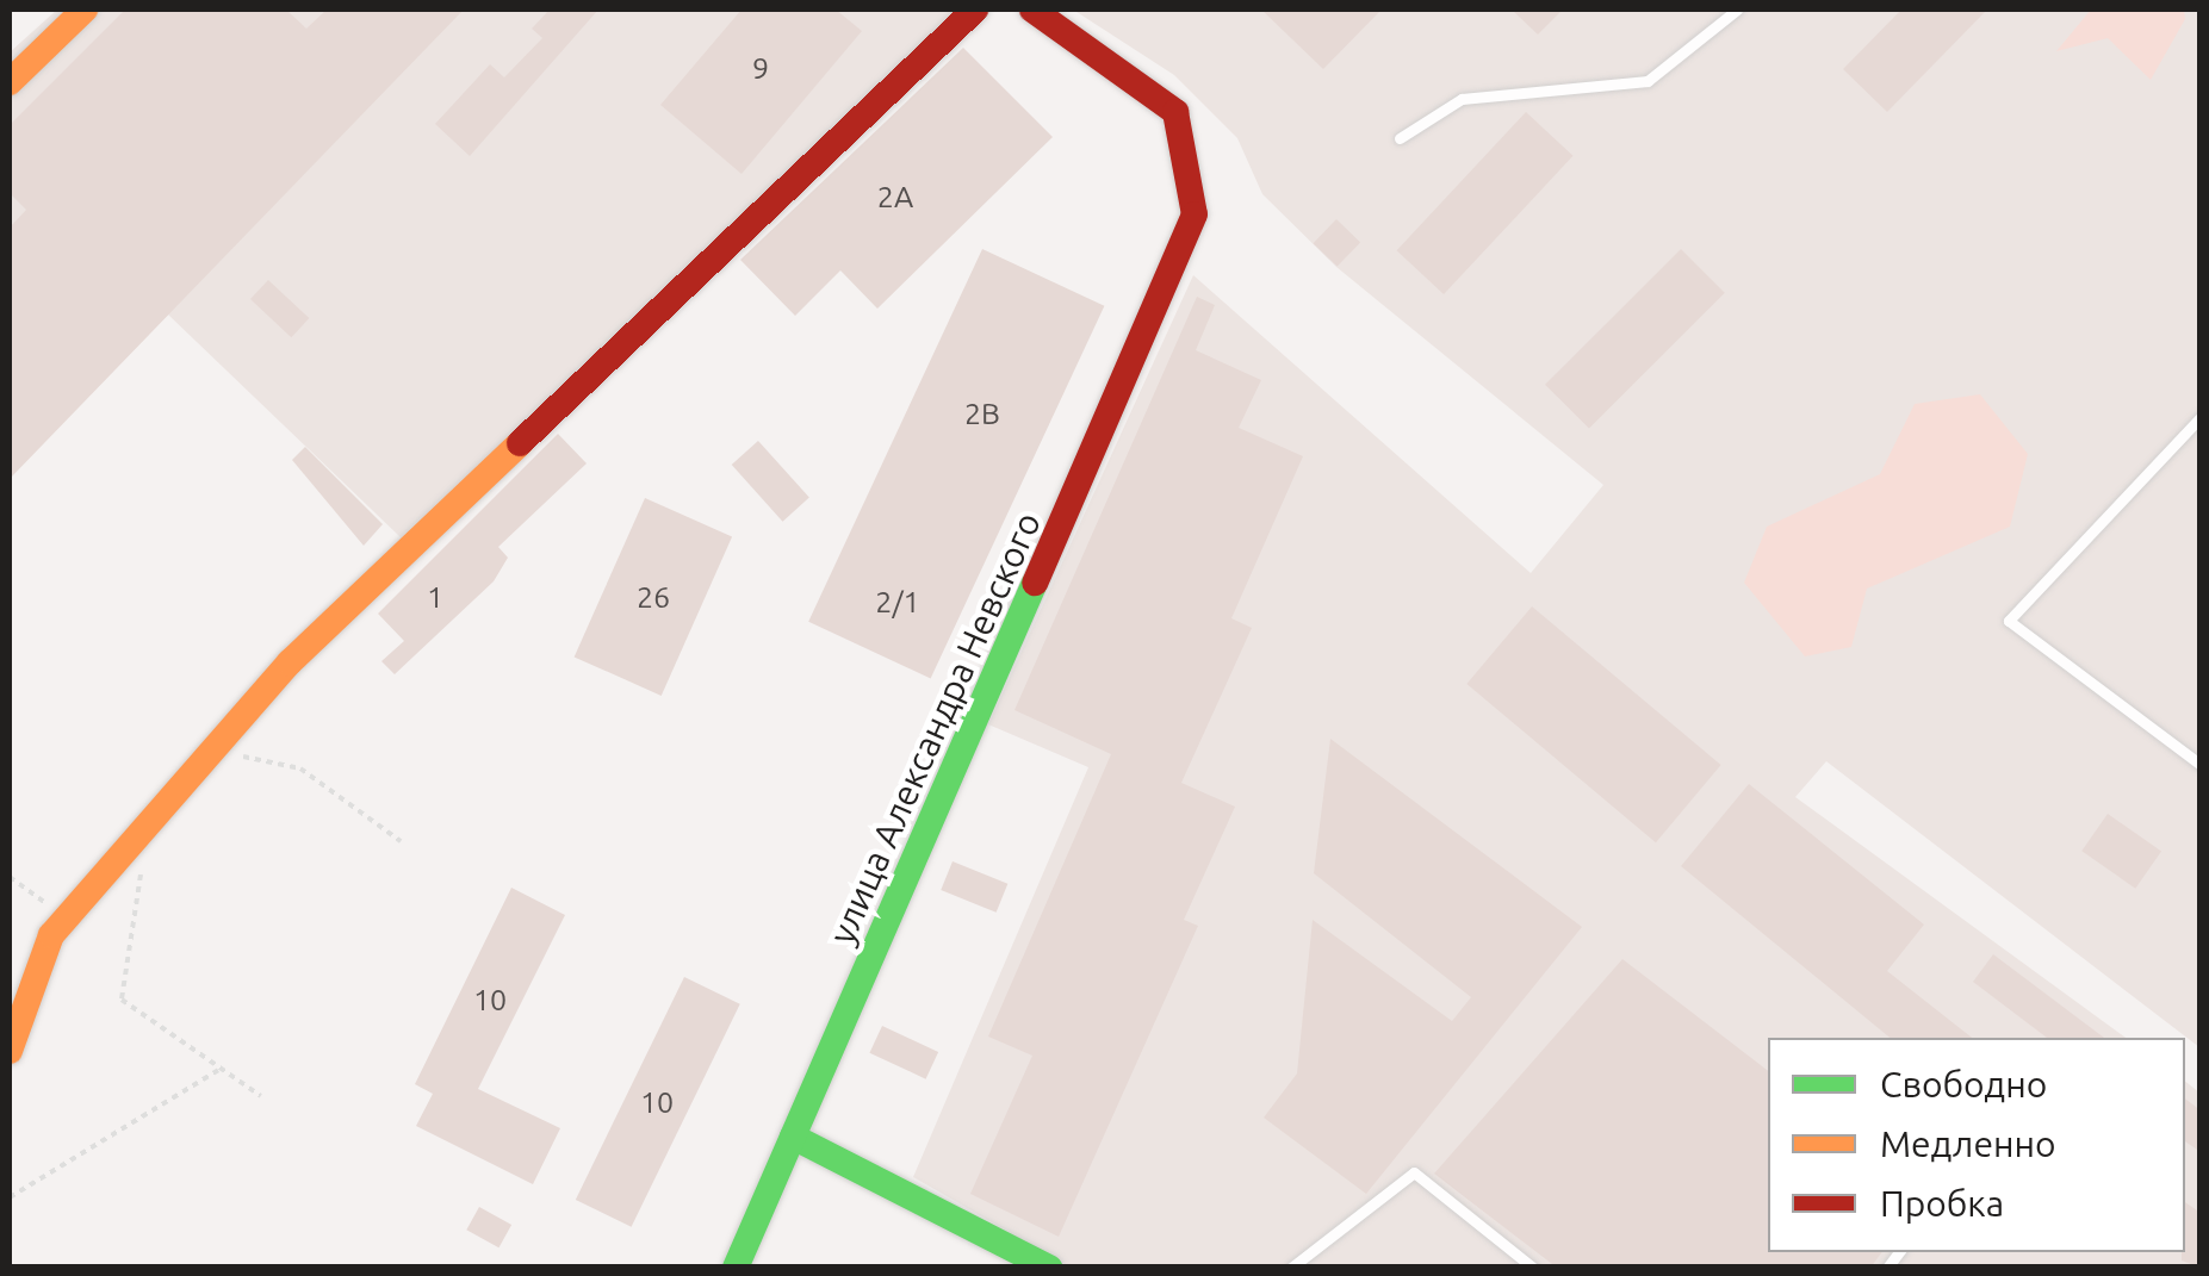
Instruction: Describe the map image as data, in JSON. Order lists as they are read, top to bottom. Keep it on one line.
{"streets":{"street":["улица Александра Невского"]},"house_numbers":["9","2А","2В","1","26","2/1","10","10"],"legend":["Свободно","Медленно","Пробка"]}
